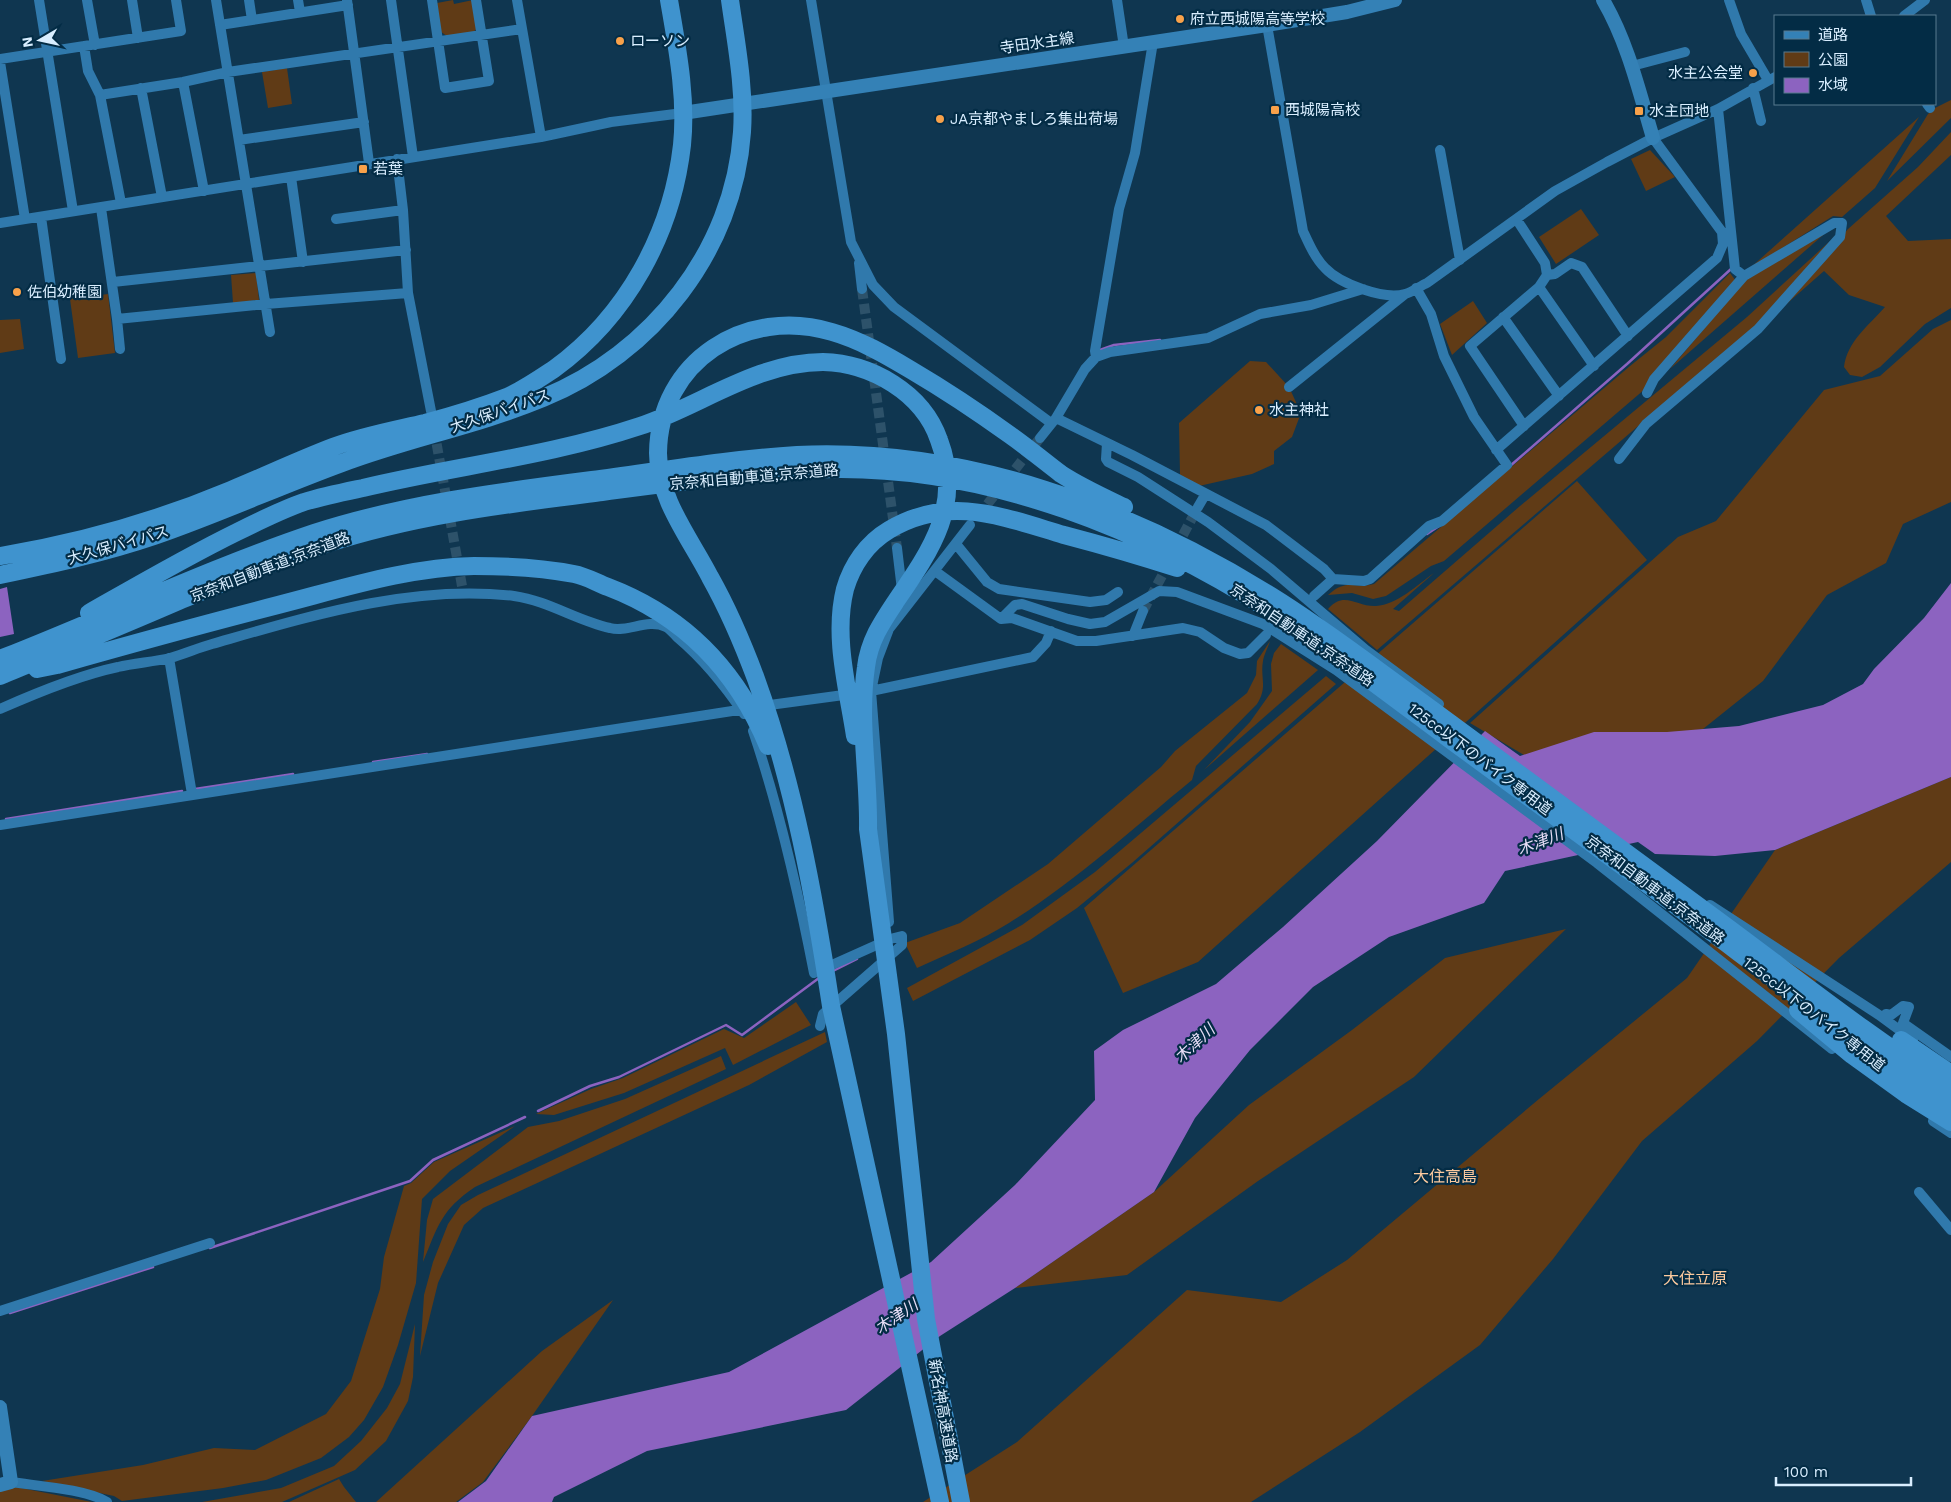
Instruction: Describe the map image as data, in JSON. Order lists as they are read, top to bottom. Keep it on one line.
{"streets":{"highway":["大久保バイパス","京奈和自動車道;京奈道路","新名神高速道路"],"main road":["寺田水主線"],"street":["125cc以下のバイク専用道"]},"crossings":[["寺田水主線","大久保バイパス"],["京奈和自動車道;京奈道路","125cc以下のバイク専用道"]],"districts":["大住高島","大住立原"],"water":["木津川"],"places":{"other":["府立西城陽高等学校","ローソン","水主公会堂","JA京都やましろ集出荷場","佐伯幼稚園","水主神社"],"transit":["西城陽高校","水主団地","若葉"]},"legend":["道路","公園","水域"],"scale_bar":"100 m","north":"left"}
